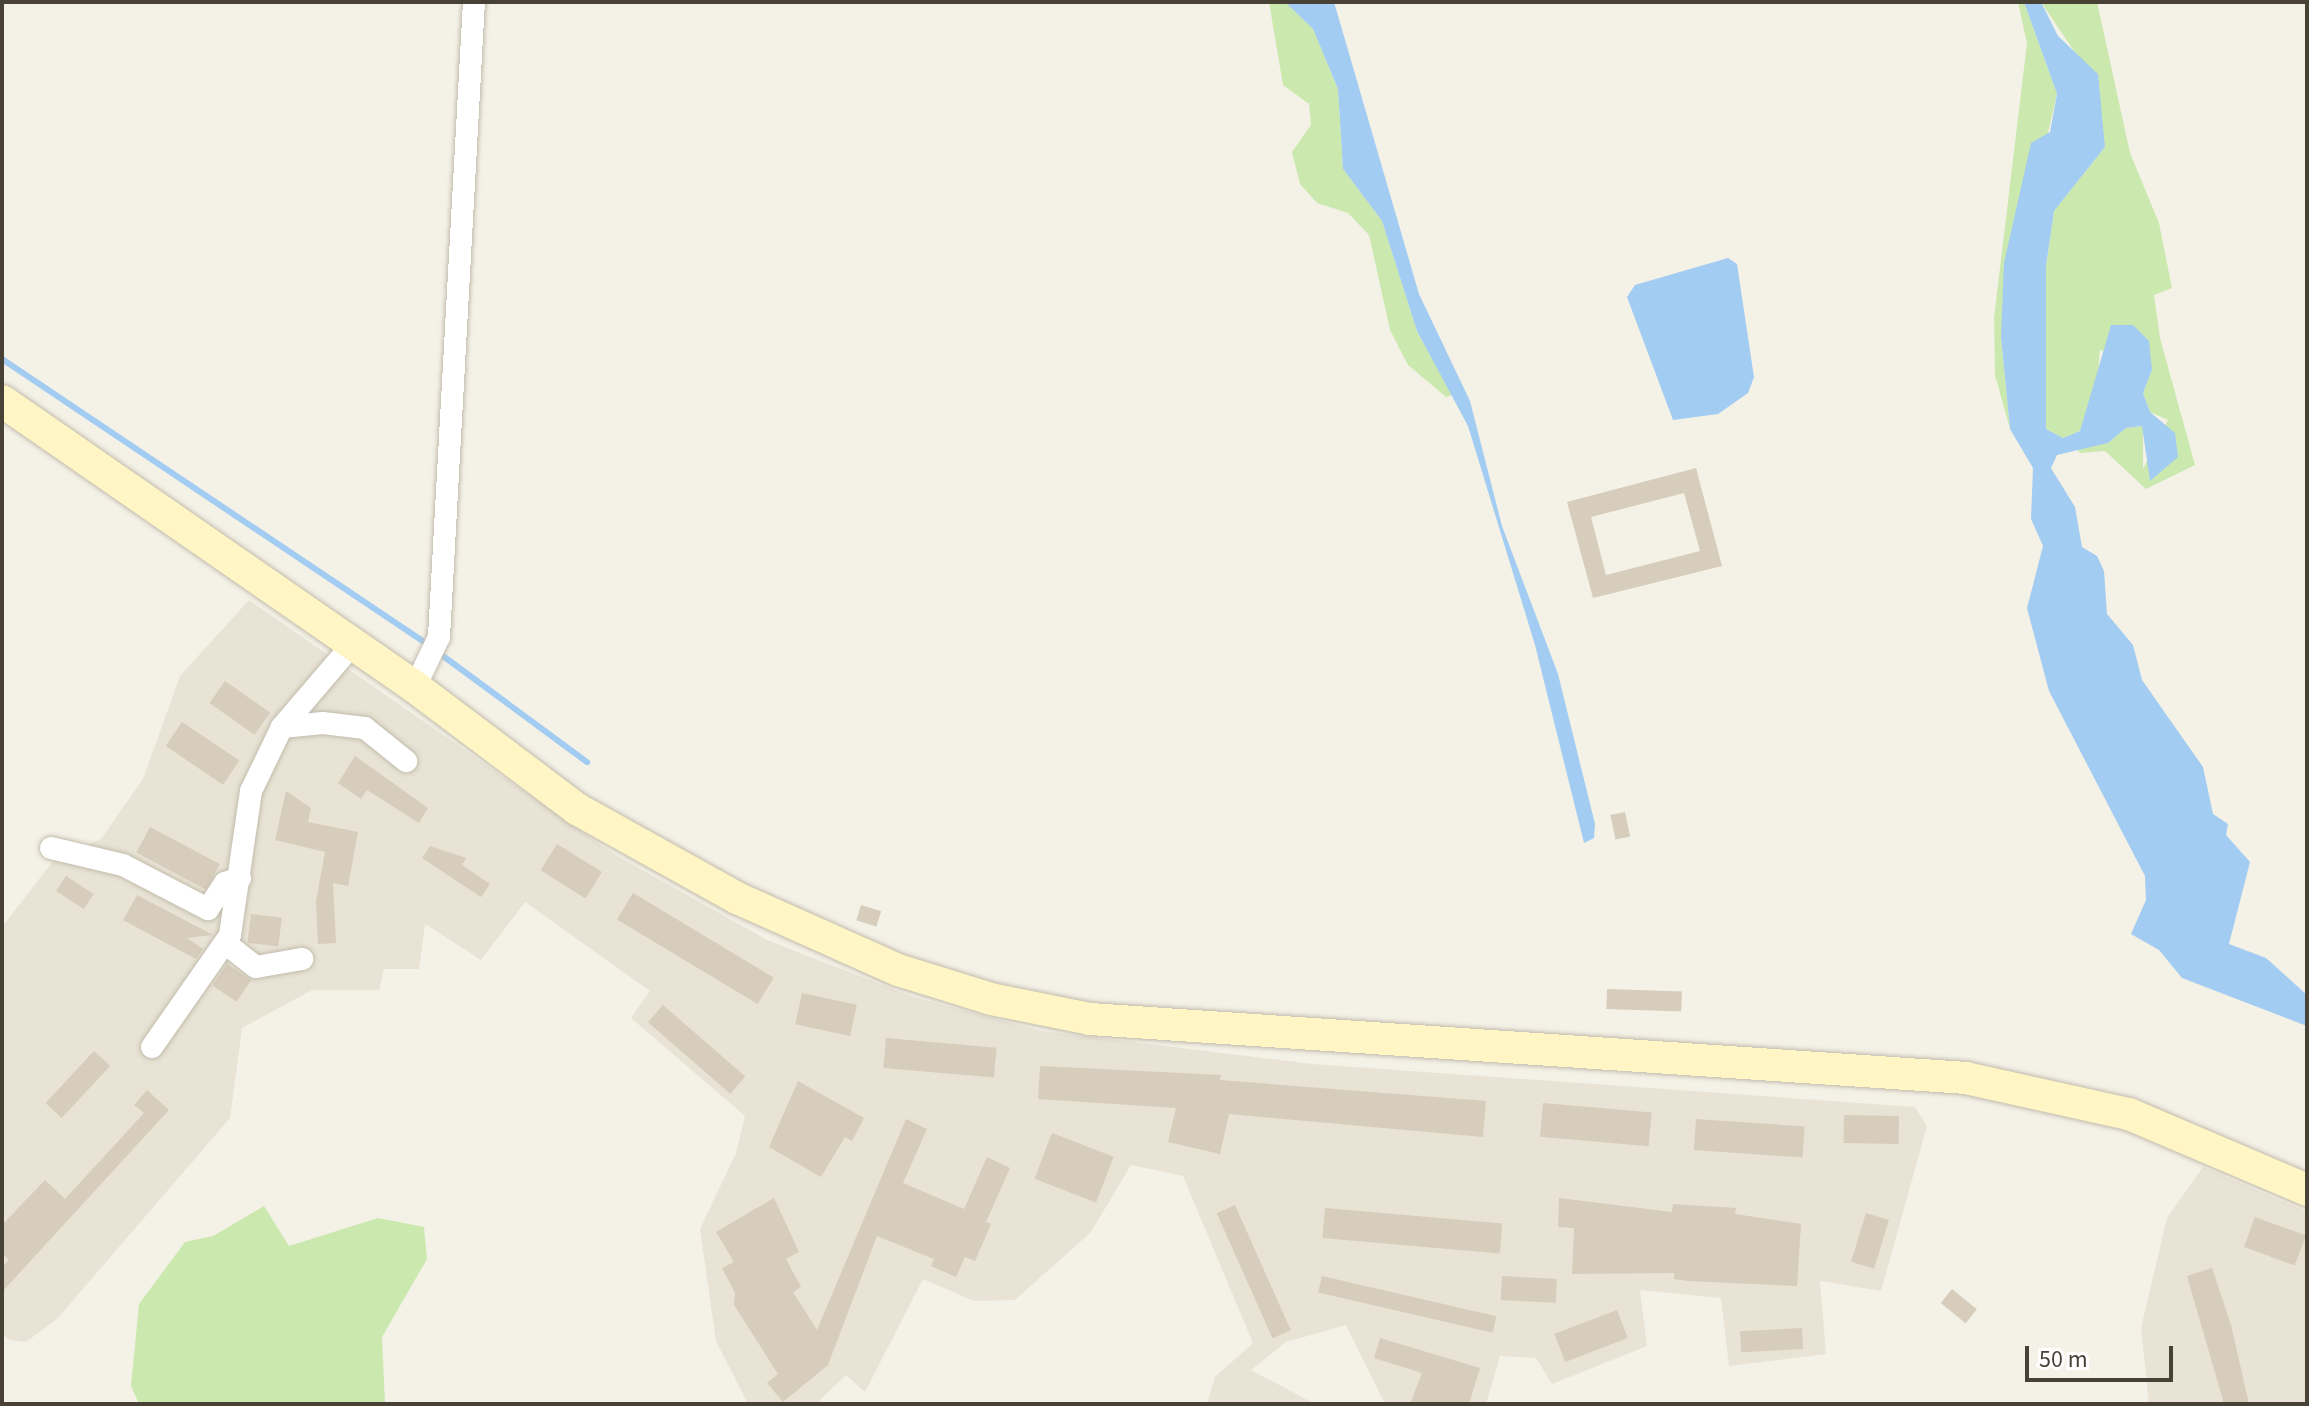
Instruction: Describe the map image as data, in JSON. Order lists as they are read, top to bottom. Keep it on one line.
{"scale_bar":"50 m"}
